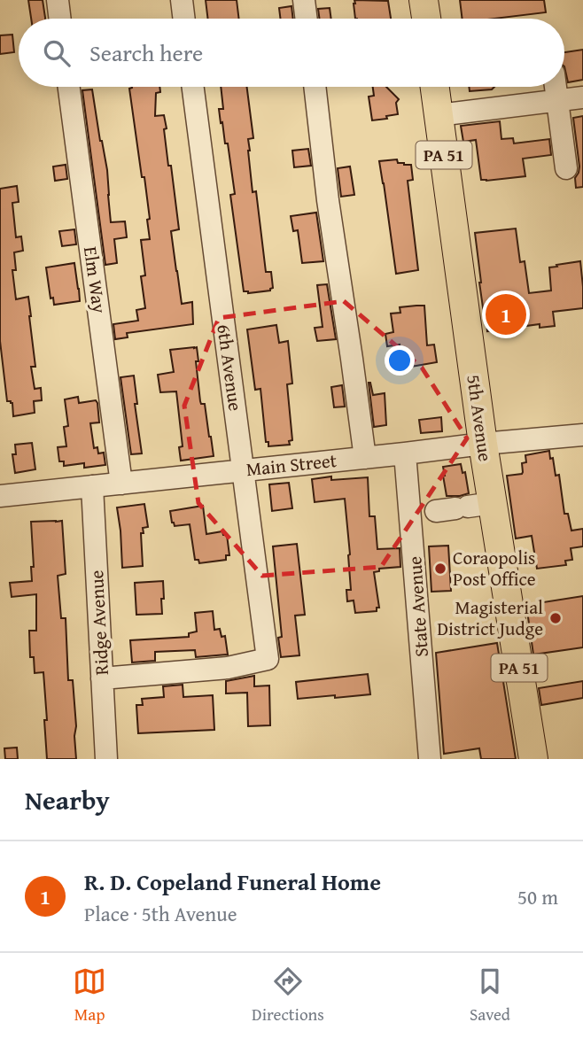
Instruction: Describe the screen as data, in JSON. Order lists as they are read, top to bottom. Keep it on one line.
{"streets":{"main road":["PA 51","5th Avenue"],"street":["Elm Way","6th Avenue","Main Street","State Avenue","Ridge Avenue"]},"crossings":[["Elm Way","Main Street"],["6th Avenue","Main Street"],["6th Avenue","Ridge Avenue"],["5th Avenue","Main Street"],["Main Street","State Avenue"],["Main Street","Ridge Avenue"]],"places":["Coraopolis Post Office","Magisterial District Judge"],"page":{"search":"Search here","pins":"1","heading":"Nearby","list":[{"mark":"1","name":"R. D. Copeland Funeral Home","note":"Place · 5th Avenue","value":"50 m"}],"nav":["Map","Directions","Saved"]}}
